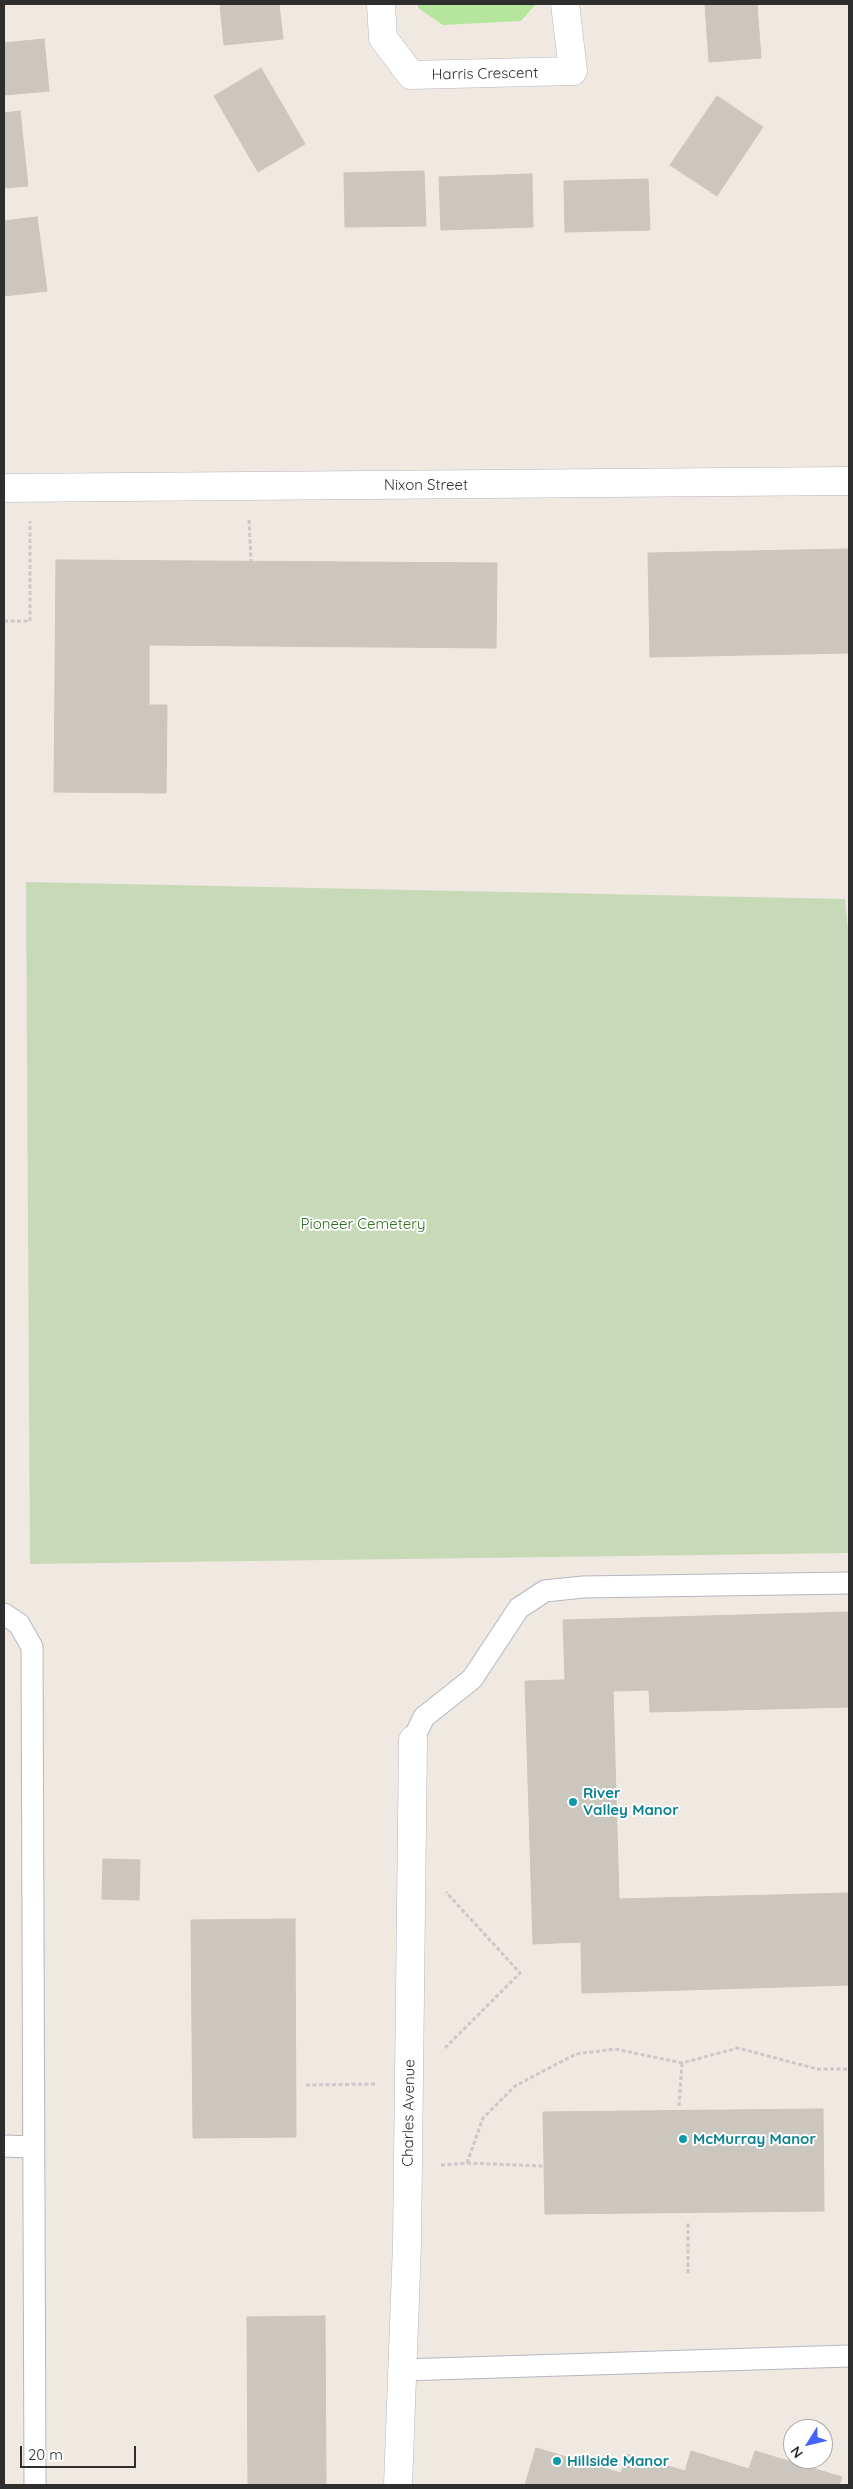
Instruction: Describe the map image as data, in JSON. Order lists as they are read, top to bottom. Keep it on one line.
{"streets":{"street":["Harris Crescent","Nixon Street","Charles Avenue"]},"parks":["Pioneer Cemetery"],"places":["River Valley Manor","McMurray Manor","Hillside Manor"],"scale_bar":"20 m","north":"bottom left"}
